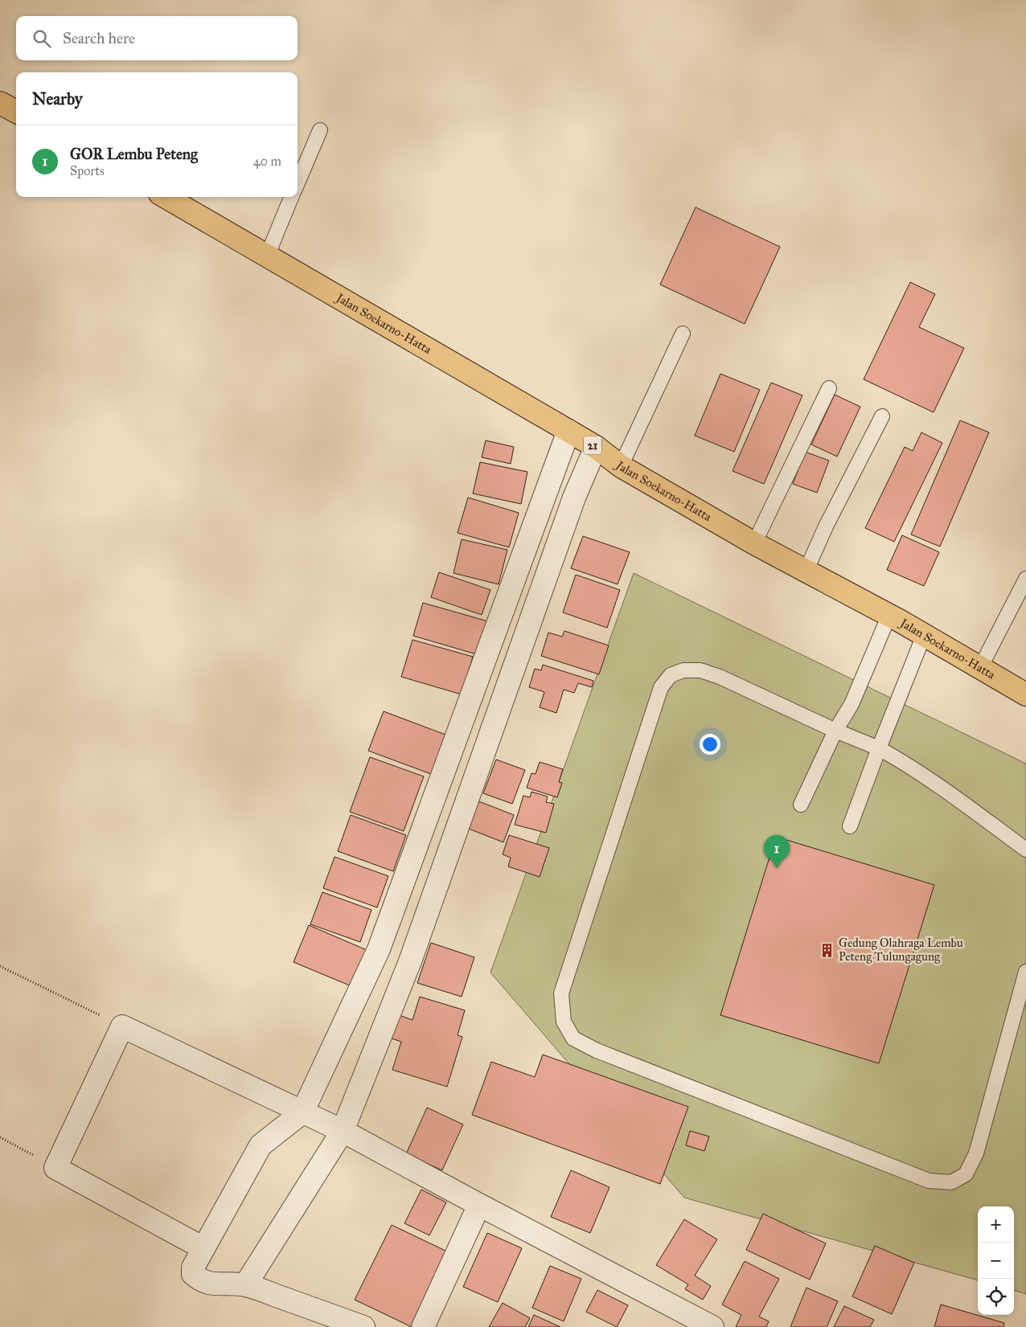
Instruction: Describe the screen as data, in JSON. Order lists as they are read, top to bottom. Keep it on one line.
{"streets":{"highway":["Jalan Soekarno-Hatta","21"]},"places":{"building":["Gedung Olahraga Lembu Peteng Tulungagung"]},"page":{"search":"Search here","heading":"Nearby","list":[{"mark":"1","name":"GOR Lembu Peteng","note":"Sports","value":"40 m"}],"pins":"1","map_buttons":["+","−"]}}
